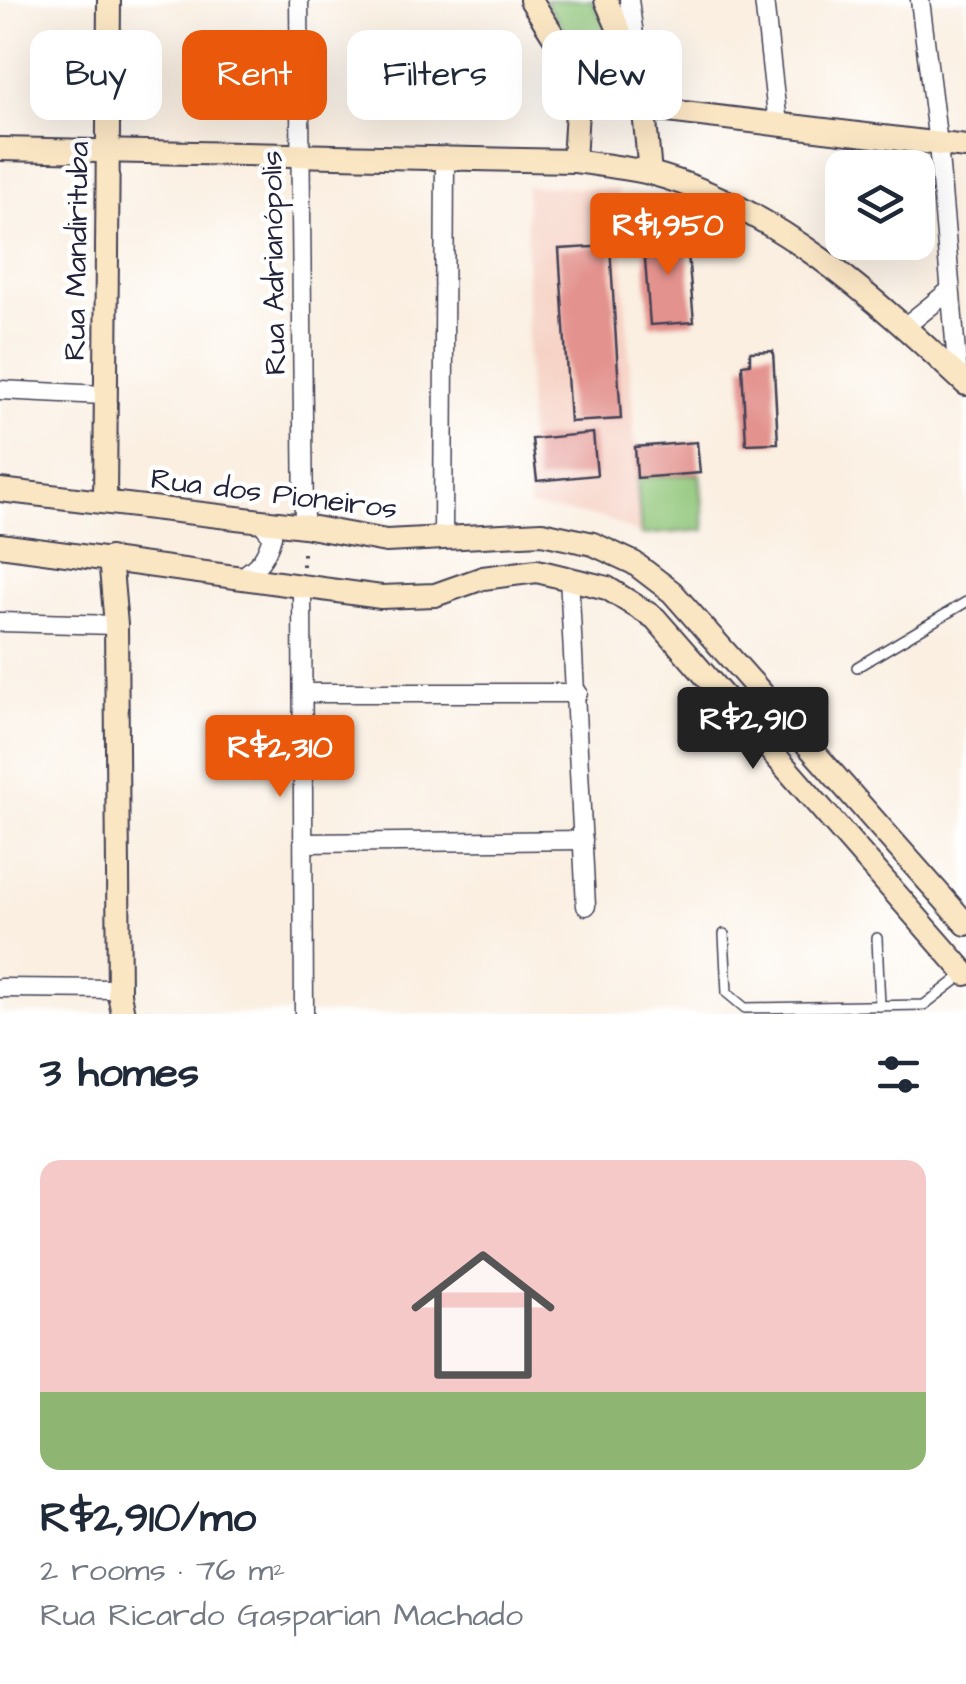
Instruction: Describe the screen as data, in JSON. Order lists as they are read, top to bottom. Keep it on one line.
{"streets":{"street":["Rua Mandirituba","Rua Adrianópolis","Rua dos Pioneiros"]},"crossings":[["Rua Mandirituba","Rua dos Pioneiros"],["Rua Adrianópolis","Rua dos Pioneiros"]],"page":{"chip":["Buy","Rent","Filters","New"],"price":["R$1,950","R$2,910","R$2,310"],"heading":"3 homes","list":[{"name":"R$2,910/mo","note":"2 rooms · 76 m² · Rua Ricardo Gasparian Machado"}]}}
